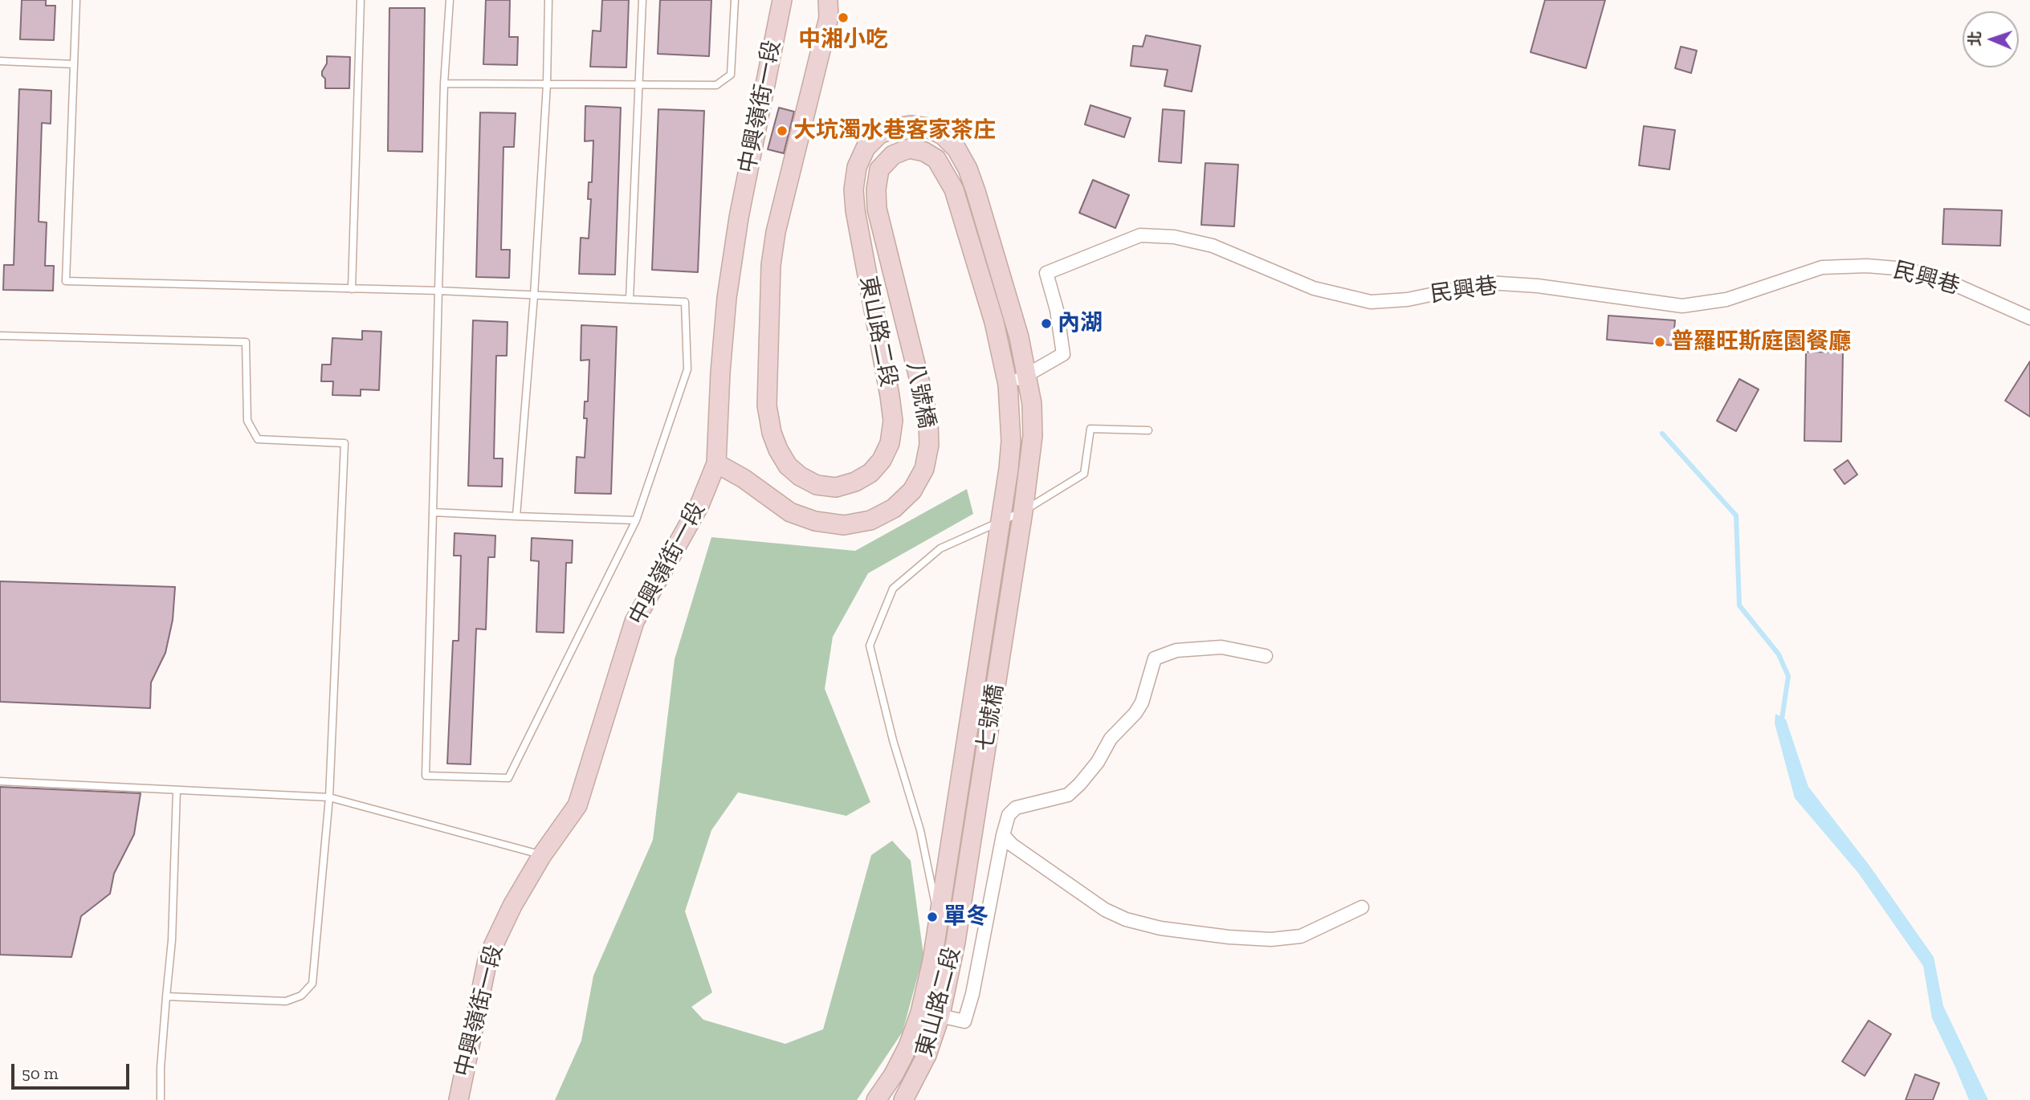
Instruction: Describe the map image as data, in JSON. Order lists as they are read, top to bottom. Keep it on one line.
{"streets":{"main road":["中興嶺街一段","東山路二段","八號橋","七號橋"],"street":["民興巷"]},"crossings":[["中興嶺街一段","八號橋"],["民興巷","東山路二段"],["民興巷","八號橋"],["東山路二段","七號橋"]],"places":["中湘小吃","大坑濁水巷客家茶庄","內湖","普羅旺斯庭園餐廳","單冬"],"scale_bar":"50 m","north":"left"}
